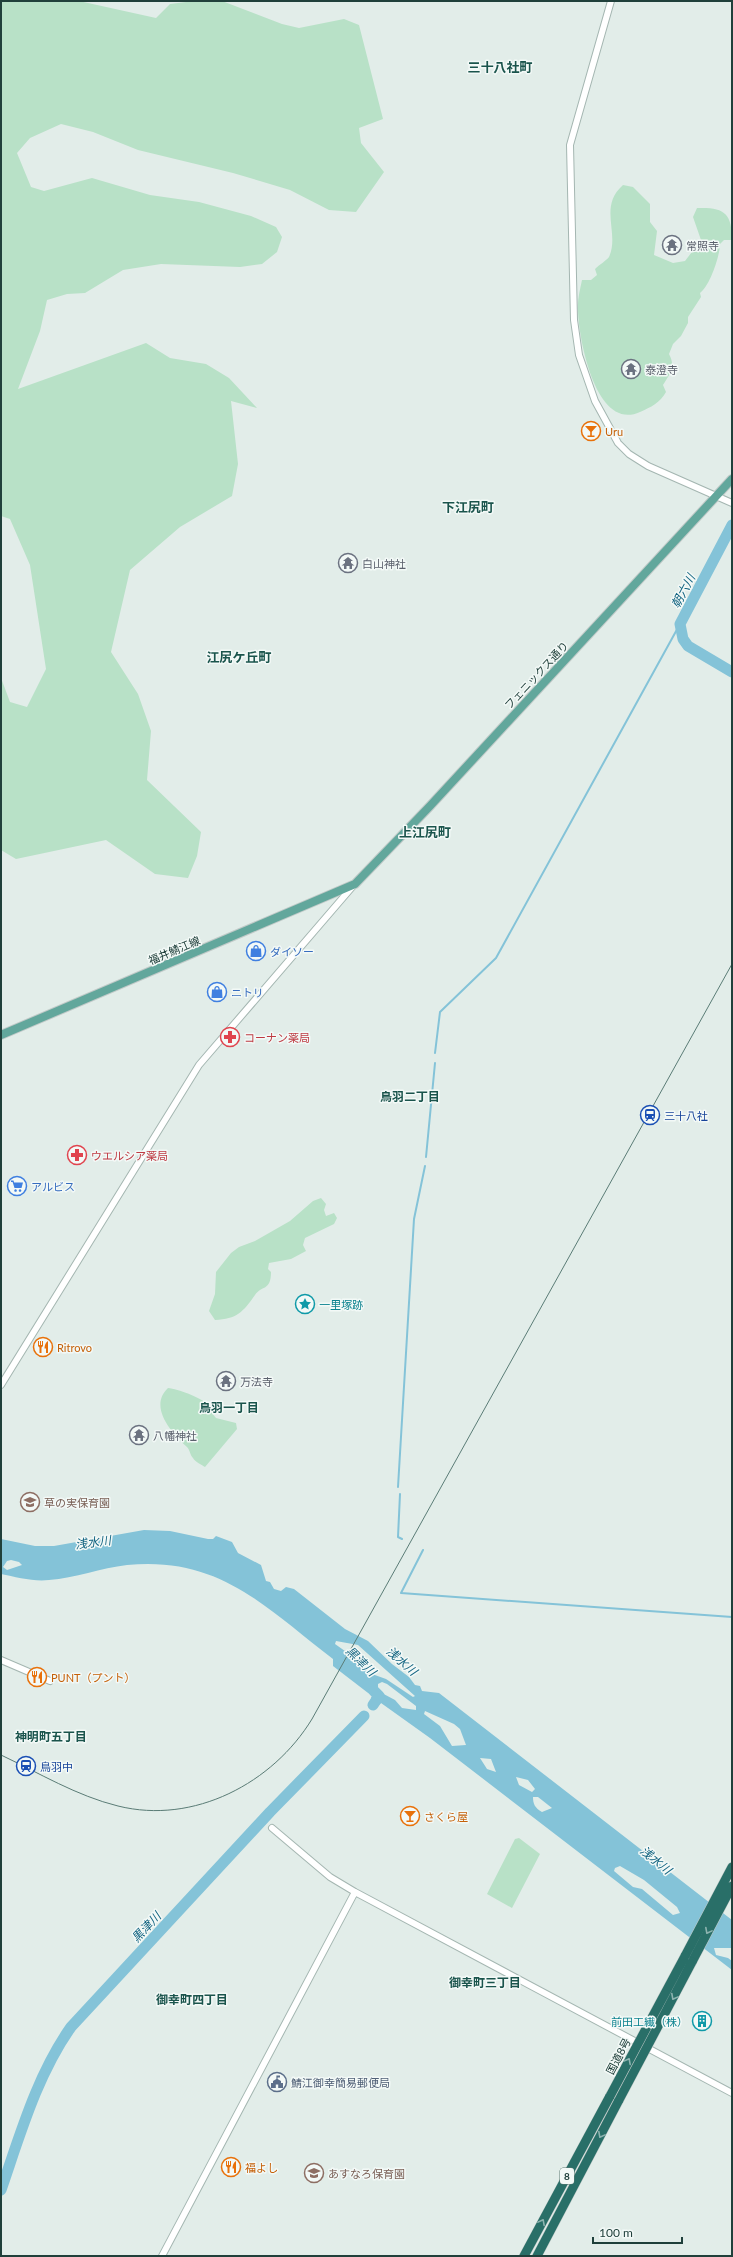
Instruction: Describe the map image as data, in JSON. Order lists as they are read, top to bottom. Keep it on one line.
{"streets":{"highway":["国道8号","8"],"main road":["フェニックス通り","福井鯖江線"]},"crossings":[["フェニックス通り","福井鯖江線"]],"districts":["三十八社町","下江尻町","江尻ケ丘町","上江尻町","鳥羽二丁目","鳥羽一丁目","神明町五丁目","御幸町三丁目","御幸町四丁目"],"water":["朝六川","浅水川","黒津川"],"places":{"temple":["常照寺","泰澄寺","白山神社","万法寺","八幡神社"],"bar":["Uru","さくら屋"],"shop":["ダイソー","ニトリ"],"pharmacy":["コーナン薬局","ウエルシア薬局"],"station":["三十八社","鳥羽中"],"supermarket":["アルビス"],"place":["一里塚跡"],"restaurant":["Ritrovo","PUNT（プント）","福よし"],"school or university":["草の実保育園","あすなろ保育園"],"building":["前田工繊（株）"],"public building":["鯖江御幸簡易郵便局"]},"scale_bar":"100 m"}
